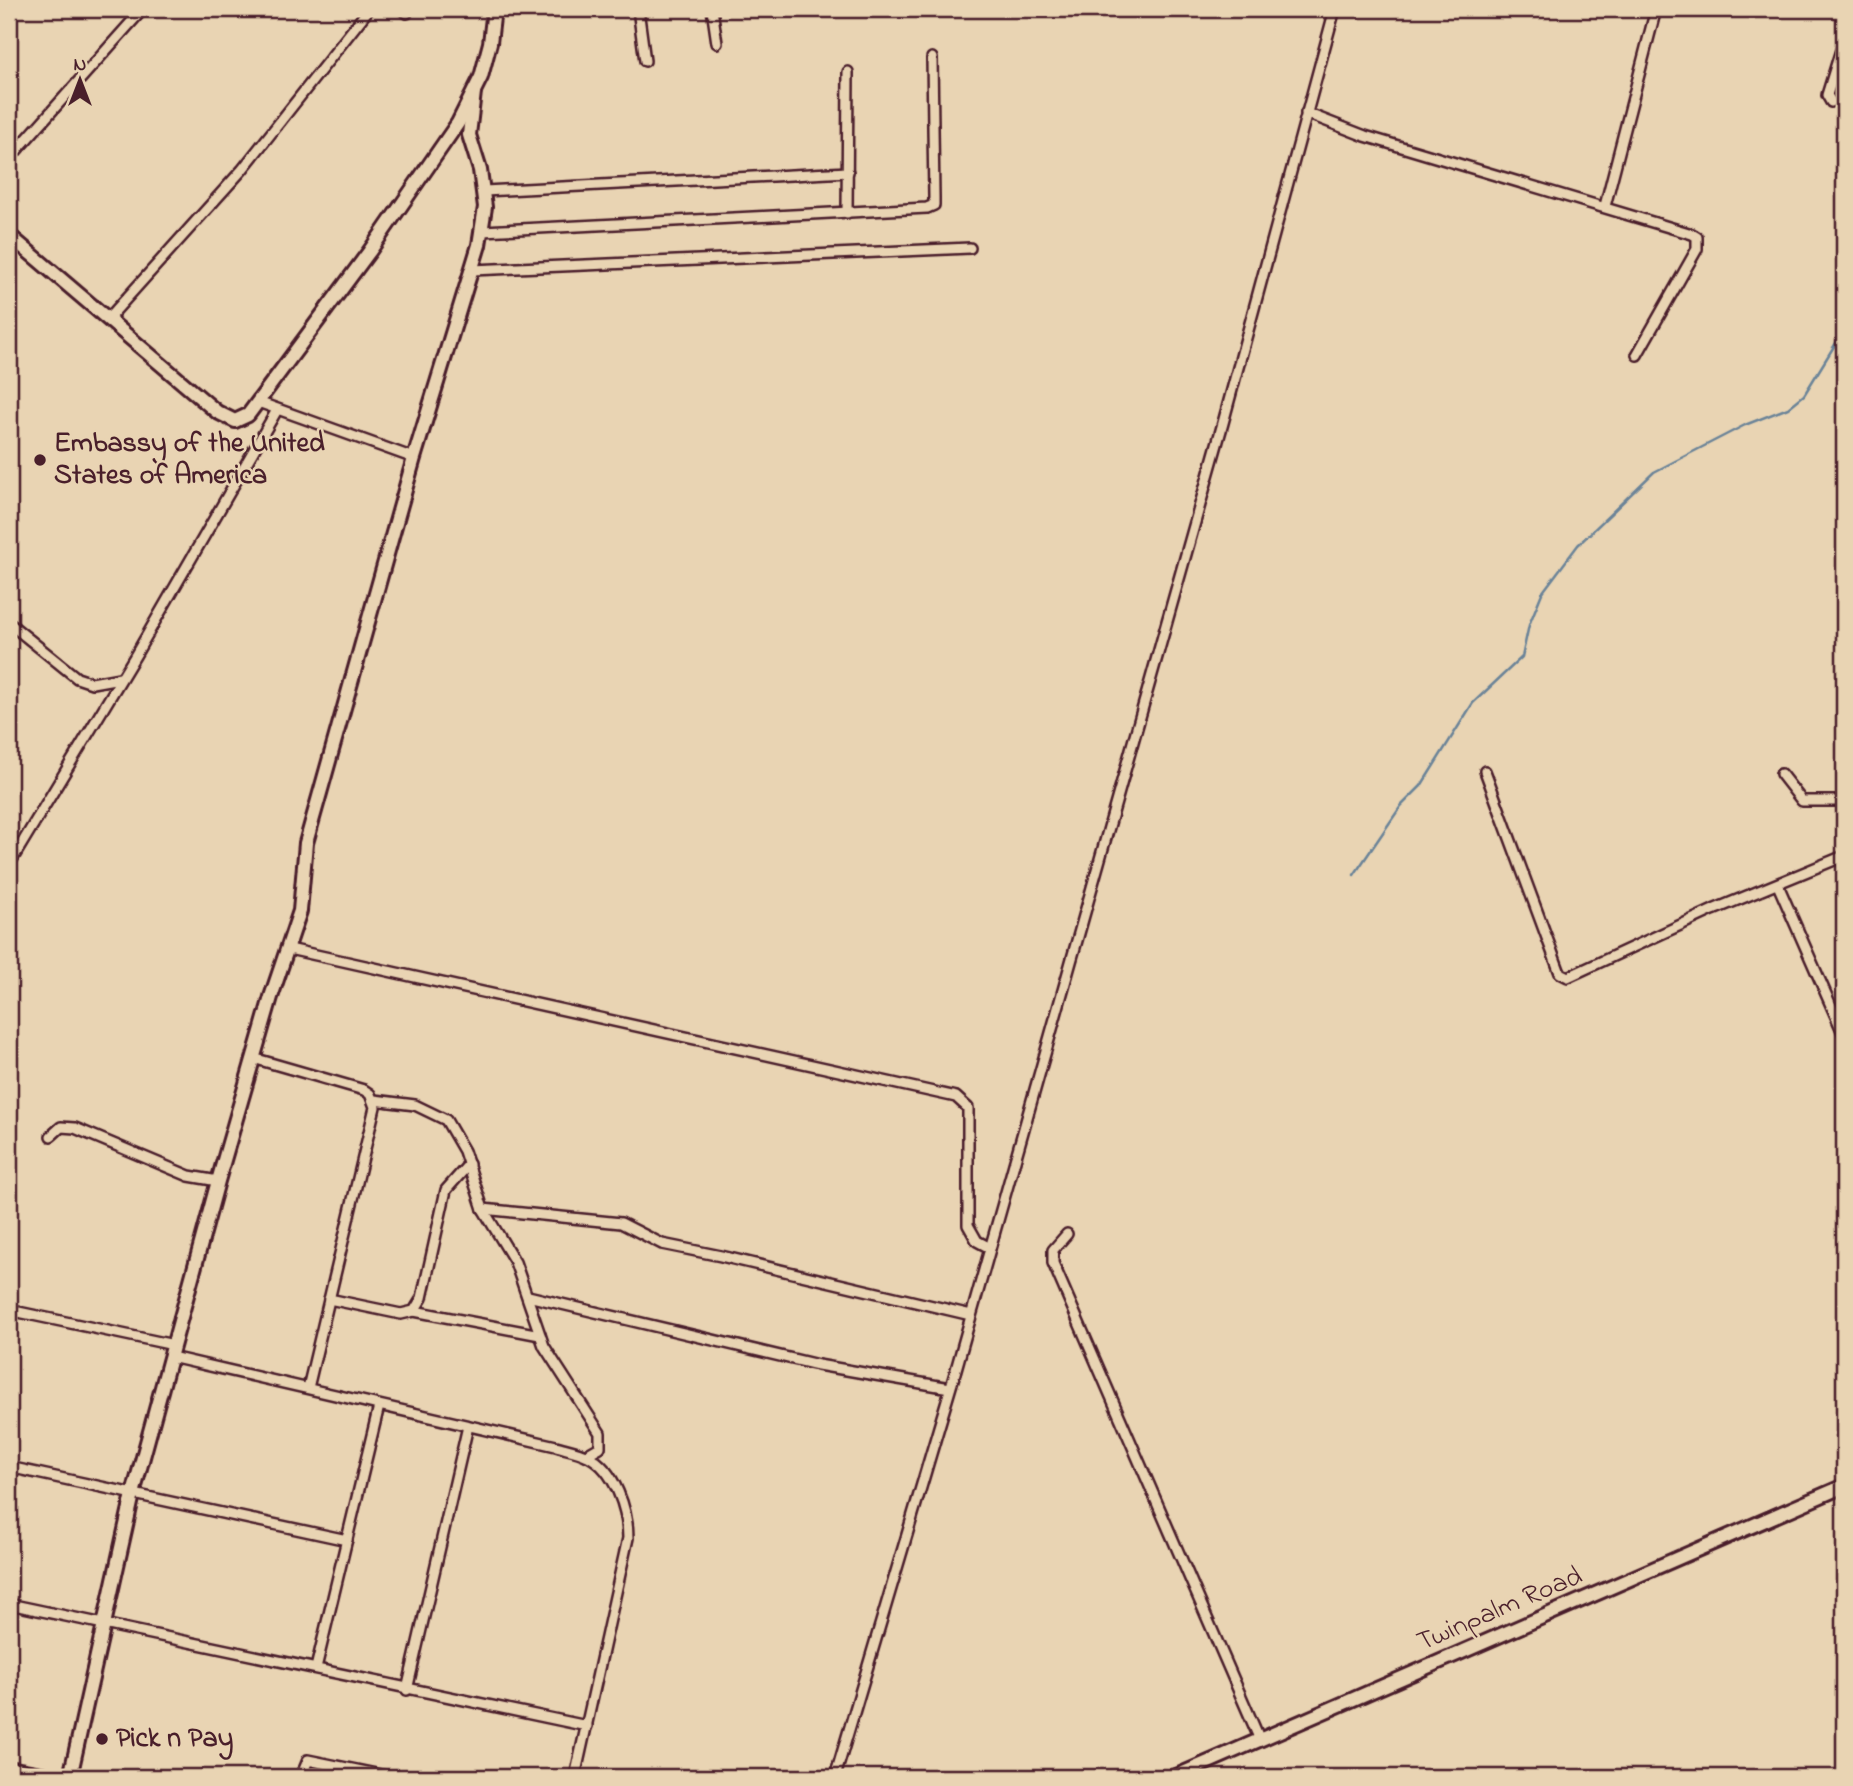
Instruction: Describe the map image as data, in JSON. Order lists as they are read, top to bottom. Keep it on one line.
{"streets":{"street":["Twinpalm Road"]},"places":["Embassy of the United States of America","Pick n Pay"],"north":"top"}
